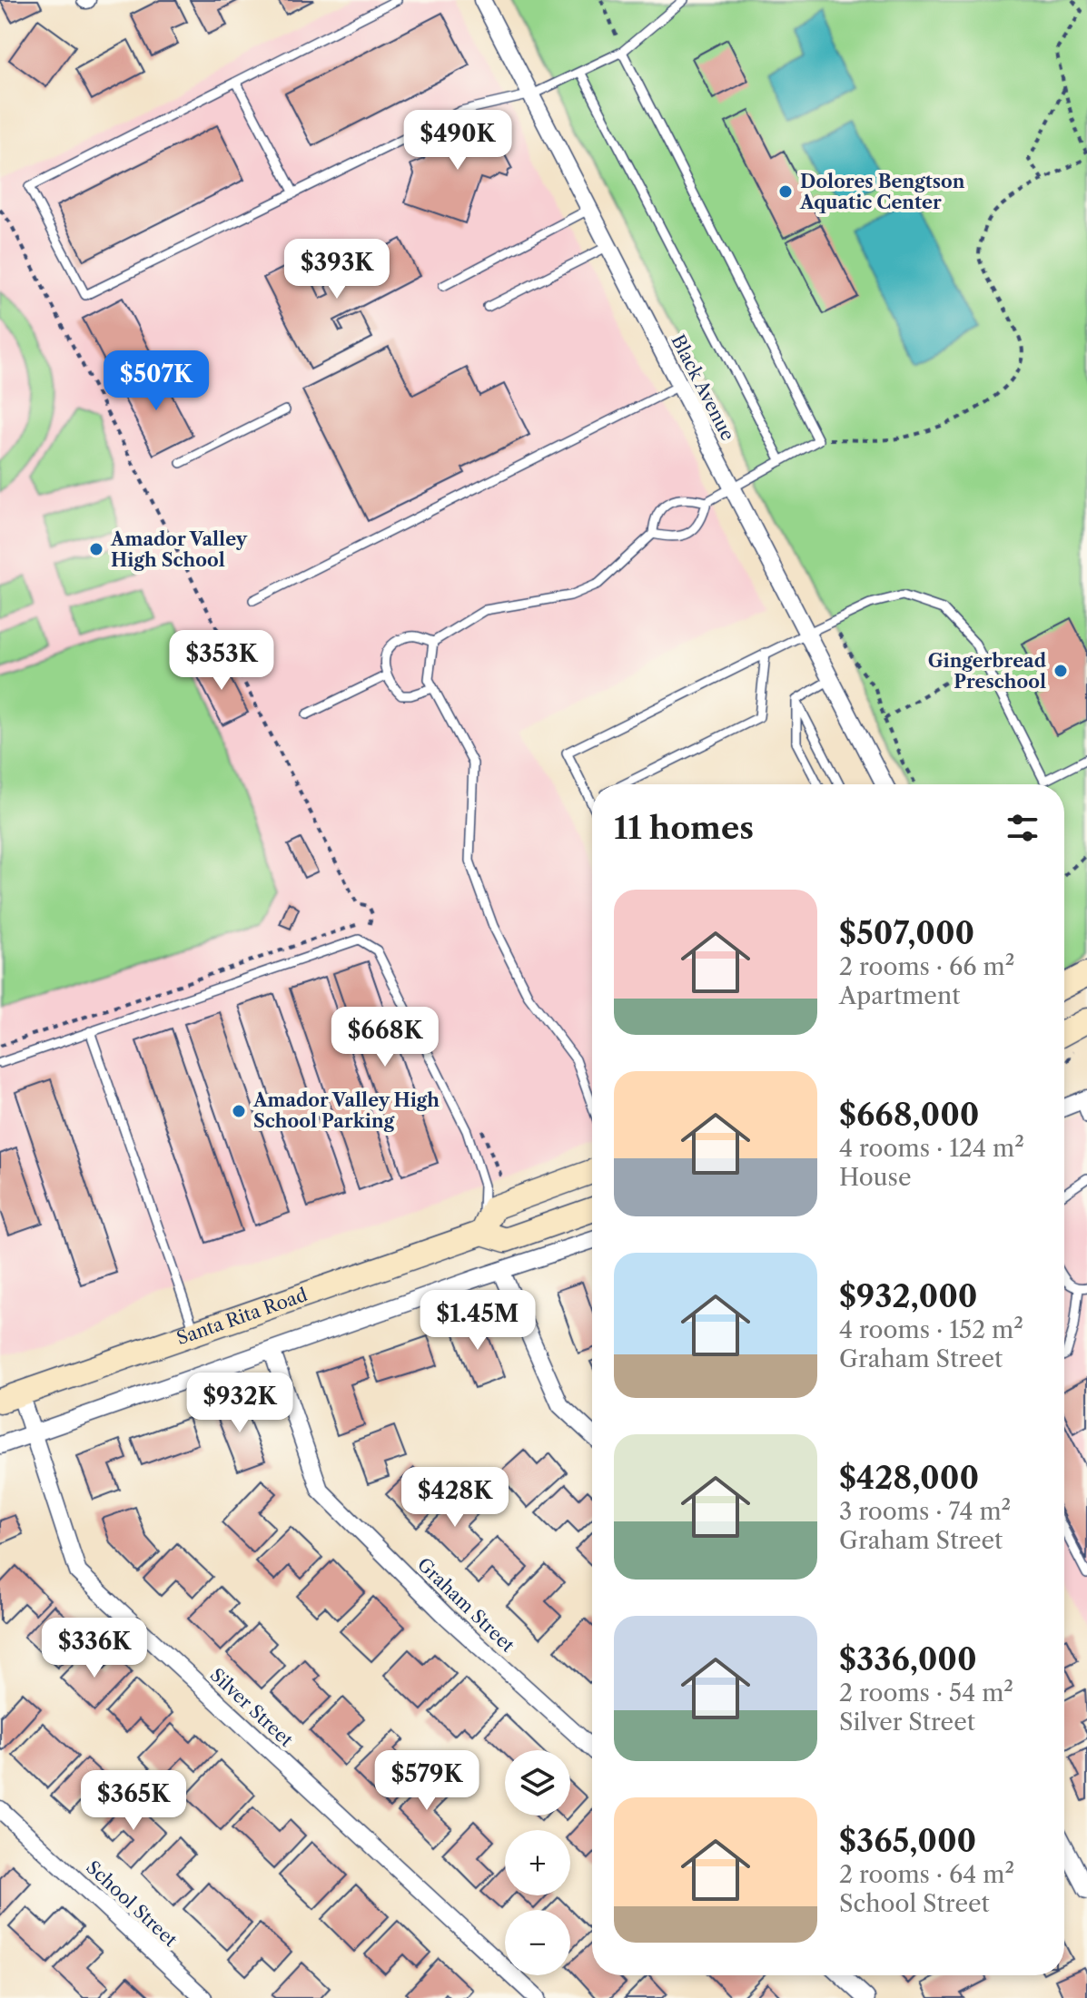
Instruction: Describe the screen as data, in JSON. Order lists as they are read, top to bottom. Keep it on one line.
{"streets":{"main road":["Santa Rita Road"],"street":["Black Avenue","Graham Street","Silver Street","School Street"]},"crossings":[["Santa Rita Road","Silver Street"]],"places":["Dolores Bengtson Aquatic Center","Amador Valley High School","Gingerbread Preschool","Amador Valley High School Parking"],"page":{"price":["$490K","$393K","$507K","$353K","$668K","$1.45M","$932K","$428K","$336K","$579K","$365K"],"heading":"11 homes","list":[{"name":"$507,000","note":"2 rooms · 66 m² · Apartment"},{"name":"$668,000","note":"4 rooms · 124 m² · House"},{"name":"$932,000","note":"4 rooms · 152 m² · Graham Street"},{"name":"$428,000","note":"3 rooms · 74 m² · Graham Street"},{"name":"$336,000","note":"2 rooms · 54 m² · Silver Street"},{"name":"$365,000","note":"2 rooms · 64 m² · School Street"}],"map_buttons":["+","−"]}}
